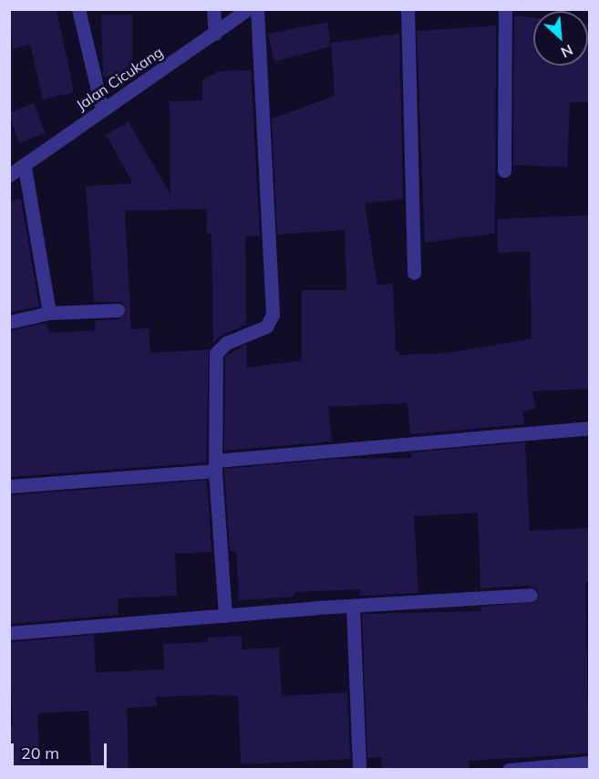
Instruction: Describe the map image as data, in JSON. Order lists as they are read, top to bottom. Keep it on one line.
{"streets":{"street":["Jalan Cicukang"]},"scale_bar":"20 m","north":"bottom right"}
